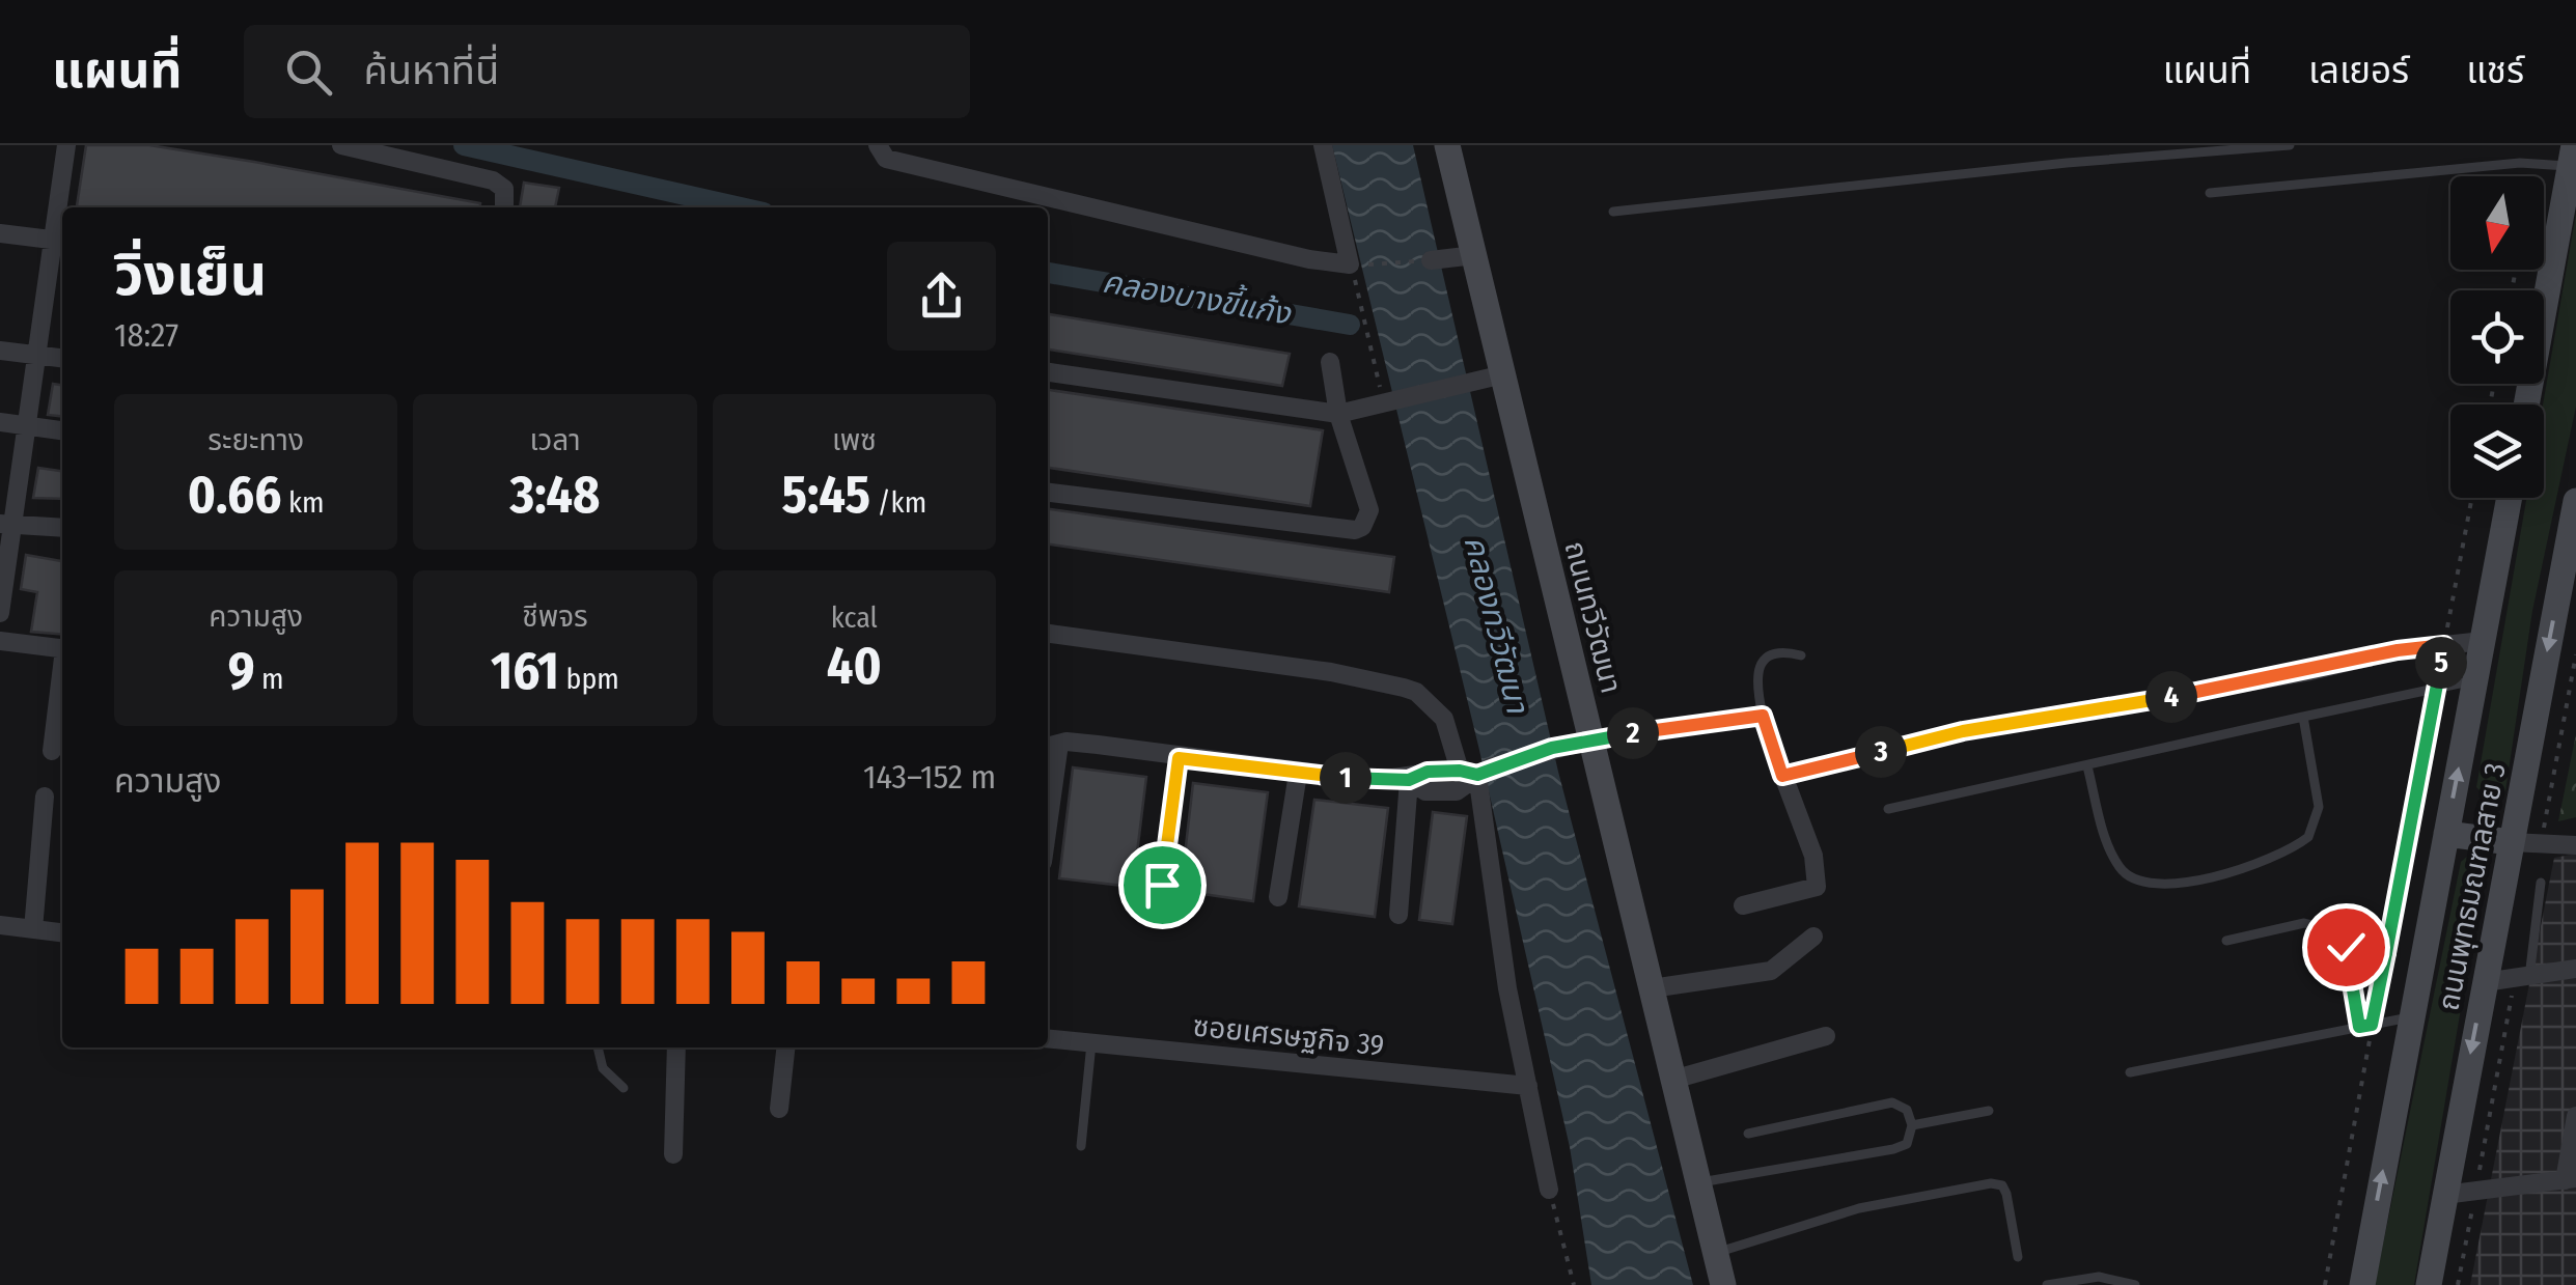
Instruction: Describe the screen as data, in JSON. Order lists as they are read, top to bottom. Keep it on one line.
{"streets":{"main road":["ถนนทวีวัฒนา","ถนนพุทธมณฑลสาย 3"],"street":["ซอยเศรษฐกิจ 39"]},"water":["คลองบางขี้แก้ง","คลองทวีวัฒนา"],"north":"bottom","page":{"header":"แผนที่","search":"ค้นหาที่นี่","nav":["แผนที่","เลเยอร์","แชร์"],"heading":["วิ่งเย็น","18:27"],"stats":[["ระยะทาง","0.66 km"],["เวลา","3:48"],["เพซ","5:45 /km"],["ความสูง","9 m"],["ชีพจร","161 bpm"],["kcal","40"]],"pins":["5","4","2","3","1"],"chart":["ความสูง","143–152 m"]}}
